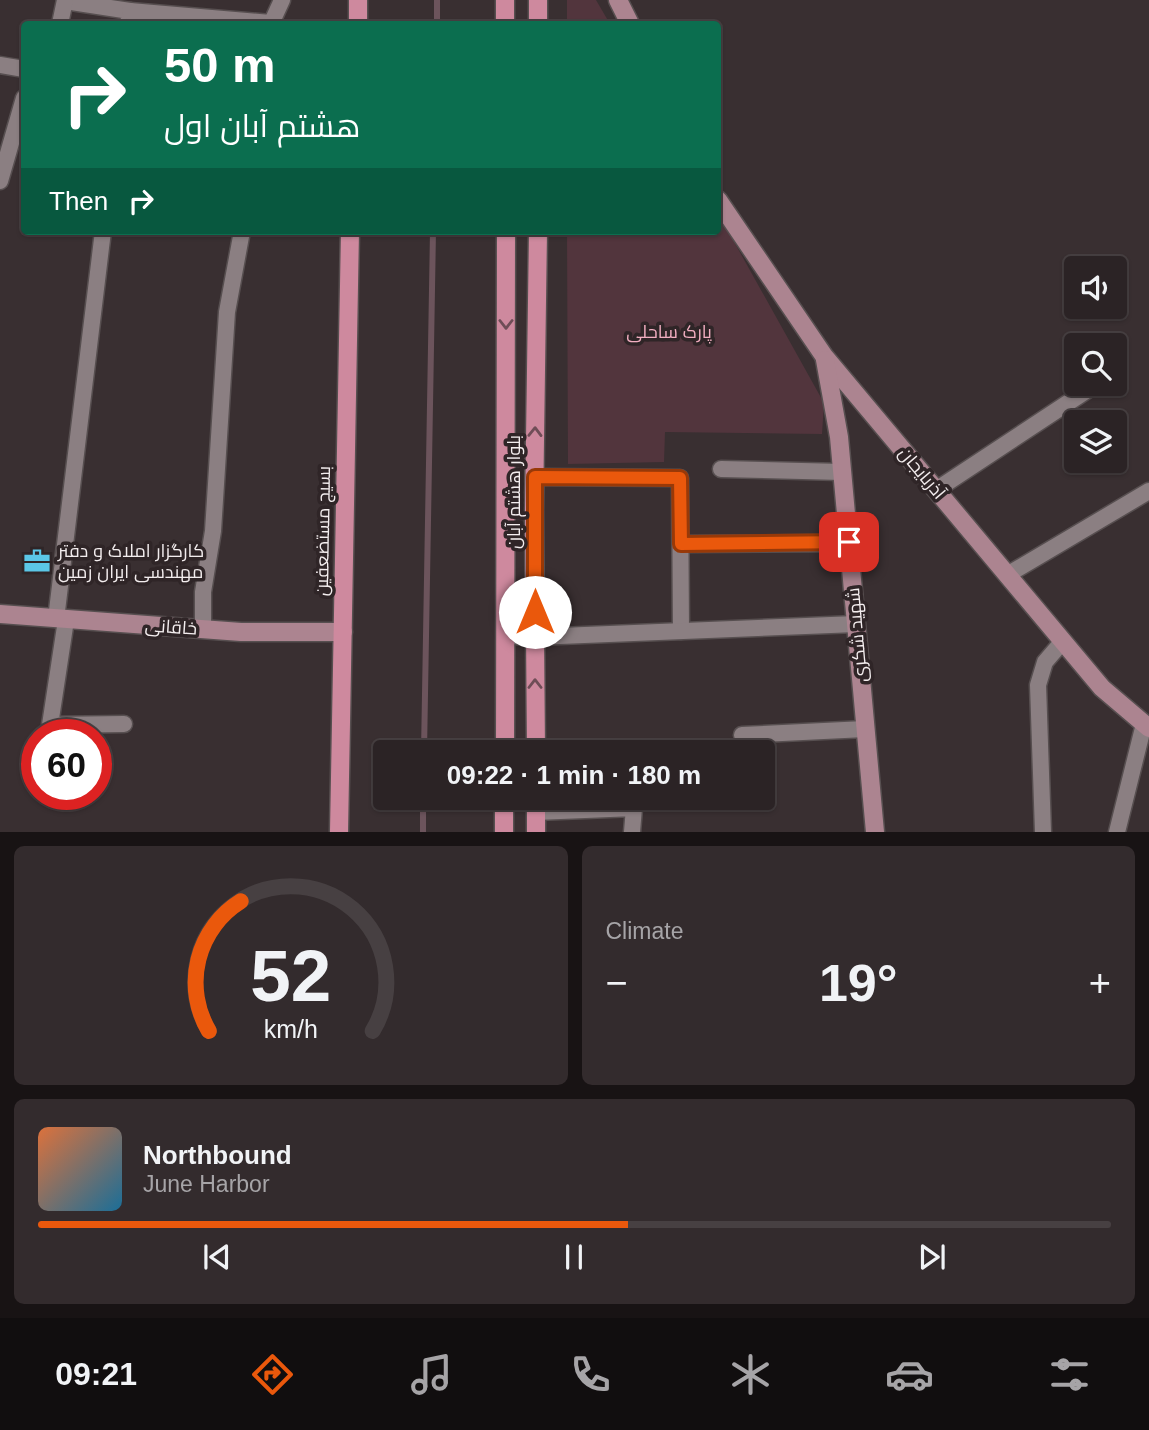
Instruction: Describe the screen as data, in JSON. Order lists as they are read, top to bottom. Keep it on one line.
{"streets":{"main road":["بلوار هشتم آبان","بسیج مستضعفین"],"street":["آذربایجان","خاقانی","شهید شکری"]},"crossings":[["آذربایجان","شهید شکری"],["بسیج مستضعفین","خاقانی"]],"parks":["پارک ساحلی"],"places":{"office":["کارگزار املاک و دفتر مهندسی ایران زمین"]},"page":{"turn":["50 m","هشتم آبان اول"],"then":"Then","limit":"60","trip":"09:22 · 1 min · 180 m","tile":"Climate","heat":["−","19°","+"],"song":["Northbound","June Harbor"],"tabs":"09:21","gauge":["52","km/h"]}}
